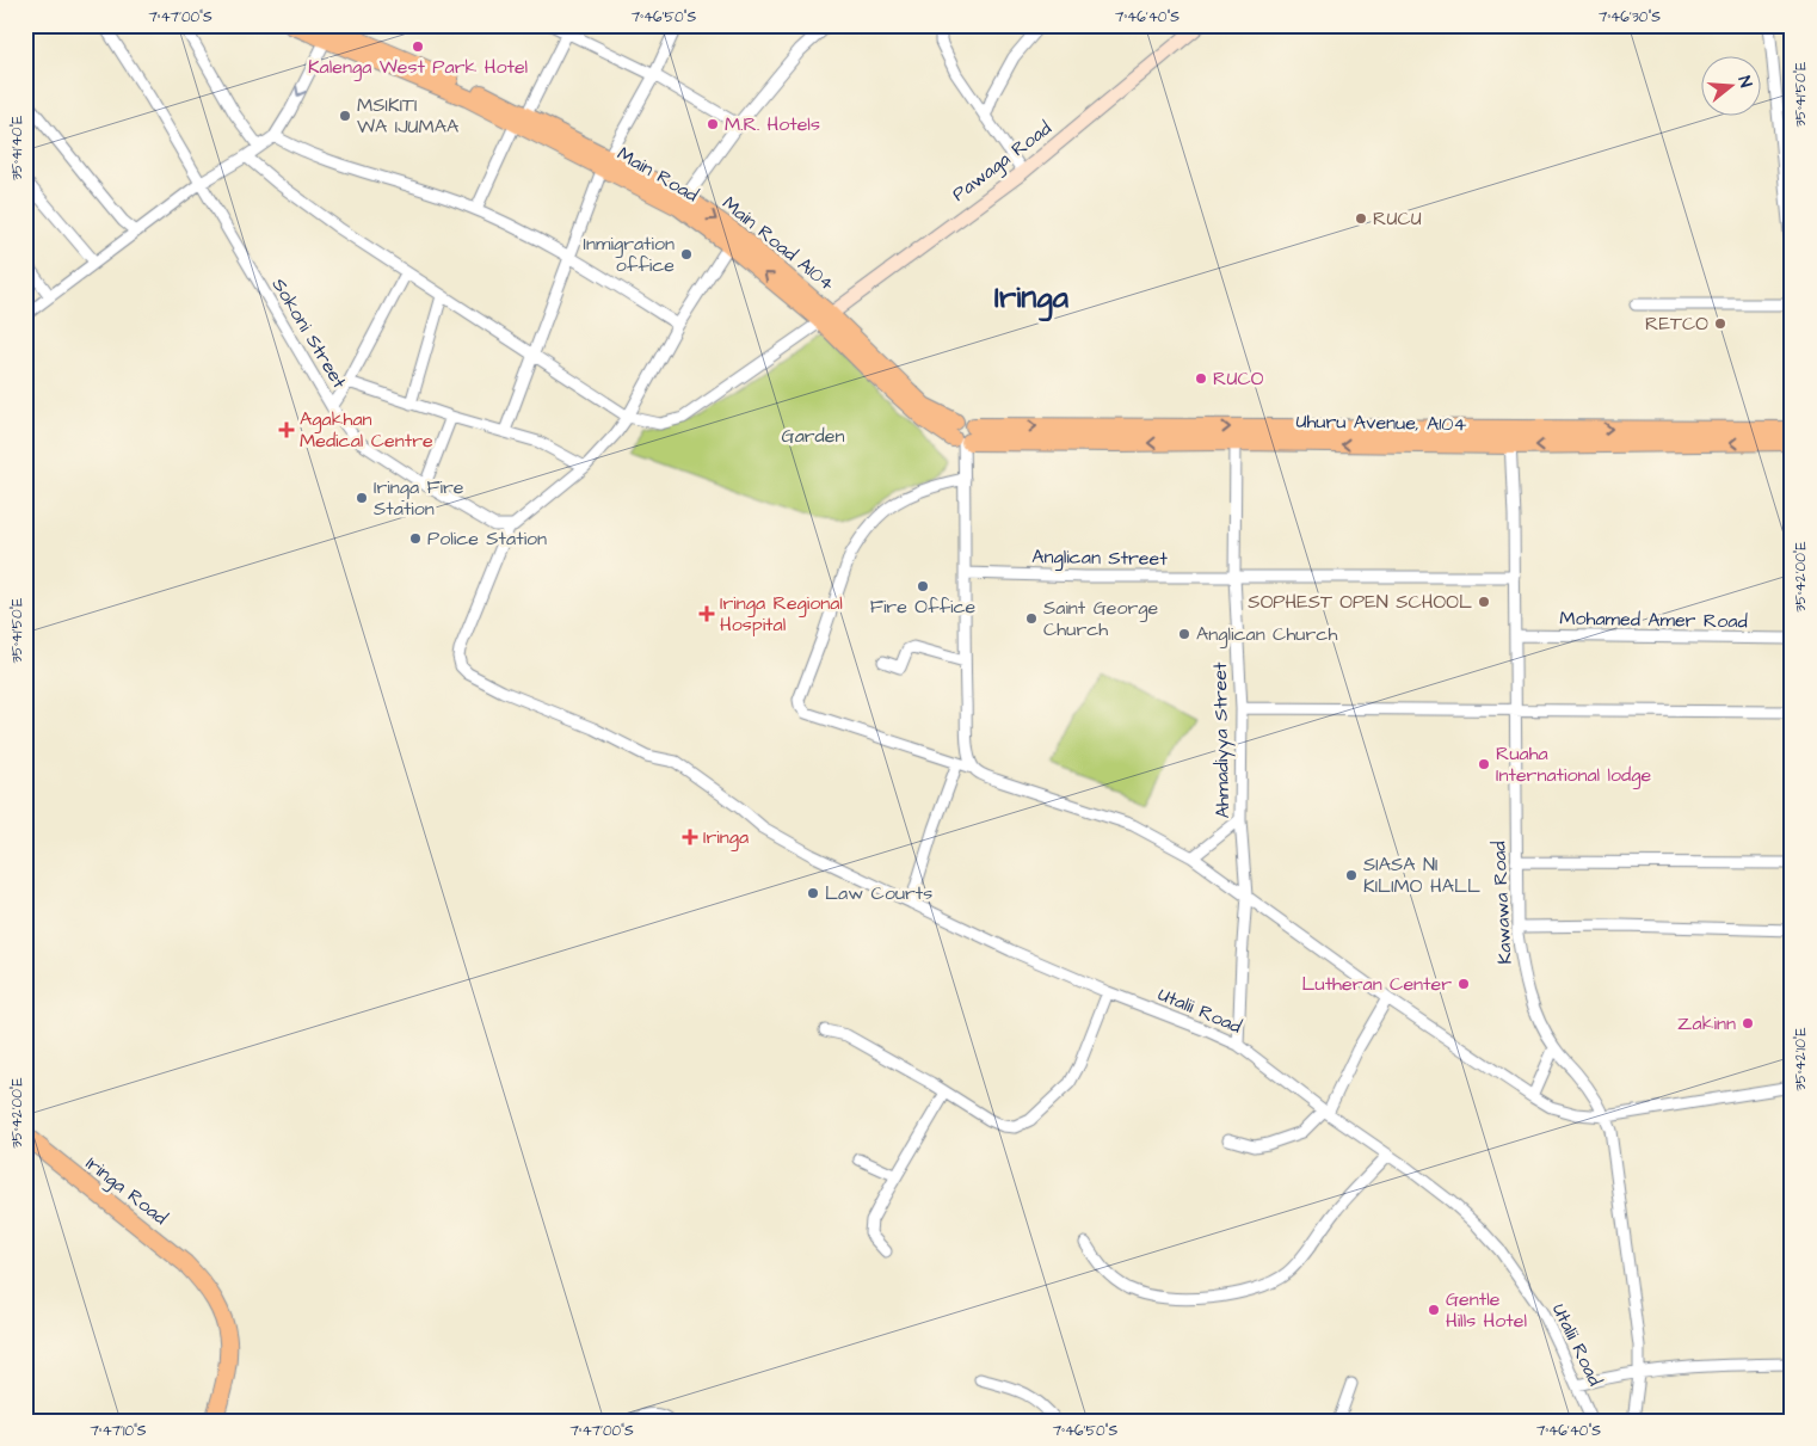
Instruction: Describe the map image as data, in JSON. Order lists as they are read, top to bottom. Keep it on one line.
{"streets":{"highway":["Main Road","Main Road A104","Uhuru Avenue, A104","Iringa Road"],"main road":["Pawaga Road"],"street":["Sokoni Street","Anglican Street","Mohamed Amer Road","Ahmadiyya Street","Kawawa Road","Utalii Road"]},"crossings":[["Pawaga Road","Main Road"],["Pawaga Road","Main Road A104"],["Main Road","Main Road A104"],["Main Road","Uhuru Avenue, A104"],["Sokoni Street","Utalii Road"],["Uhuru Avenue, A104","Ahmadiyya Street"],["Uhuru Avenue, A104","Kawawa Road"],["Anglican Street","Ahmadiyya Street"],["Anglican Street","Kawawa Road"],["Mohamed Amer Road","Kawawa Road"],["Ahmadiyya Street","Utalii Road"]],"one_way":["Main Road A104"],"districts":["Iringa"],"parks":["Garden"],"places":{"other":["Kalenga West Park Hotel","MSIKITI WA IJUMAA","M.R. Hotels","RUCU","Inmigration office","RETCO","RUCO","Iringa Fire Station","Police Station","Fire Office","SOPHEST OPEN SCHOOL","Saint George Church","Anglican Church","Ruaha International lodge","SIASA NI KILIMO HALL","Law Courts","Lutheran Center","Zakinn","Gentle Hills Hotel"],"health":["Agakhan Medical Centre","Iringa Regional Hospital","Iringa"]},"north":"right","coordinates":["7°47'00\"S","7°46'50\"S","7°46'40\"S","7°46'30\"S","35°41'50\"E","35°41'40\"E","35°42'00\"E","35°42'10\"E","7°47'10\"S"]}
